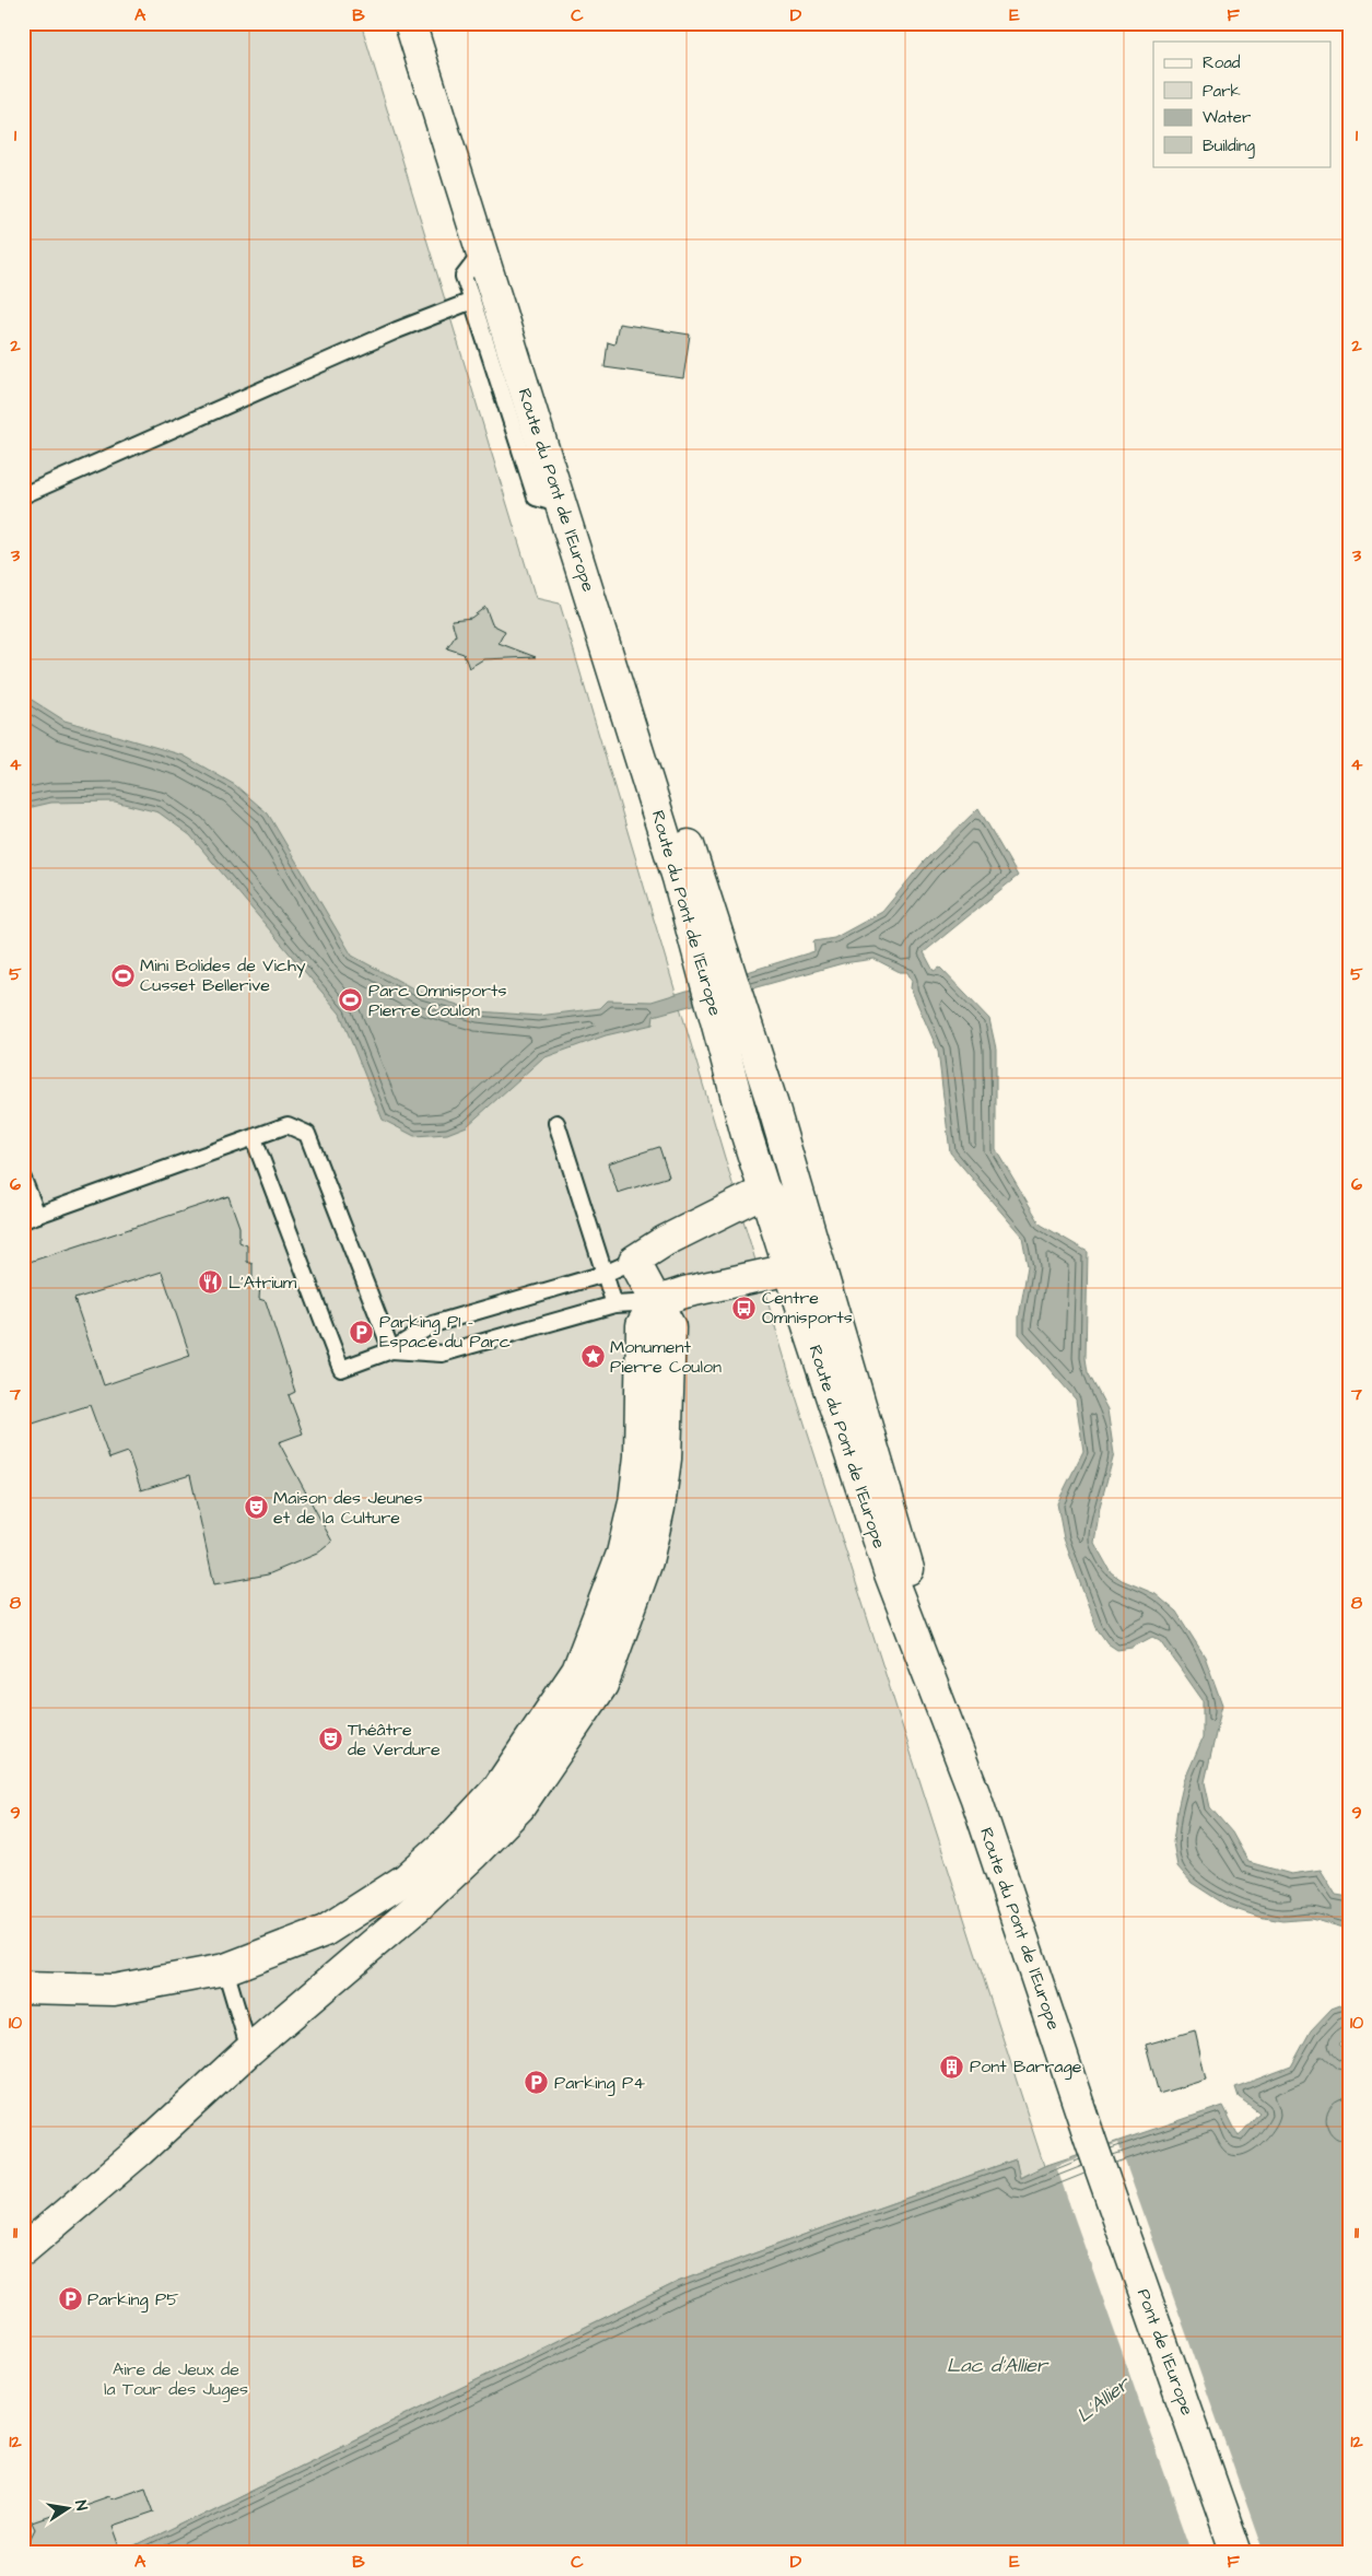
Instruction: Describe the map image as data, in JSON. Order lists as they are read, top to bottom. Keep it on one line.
{"streets":{"main road":["Route du Pont de l'Europe","Pont de l'Europe"]},"crossings":[["Route du Pont de l'Europe","Pont de l'Europe"]],"water":["Lac d'Allier","L'Allier"],"parks":["Aire de Jeux de la Tour des Juges"],"places":{"sports":["Mini Bolides de Vichy Cusset Bellerive","Parc Omnisports Pierre Coulon"],"restaurant":["L'Atrium"],"bus stop":["Centre Omnisports"],"parking":["Parking P1 - Espace du Parc","Parking P4","Parking P5"],"place":["Monument Pierre Coulon"],"theatre":["Maison des Jeunes et de la Culture","Théâtre de Verdure"],"building":["Pont Barrage"]},"legend":["Road","Park","Water","Building"],"north":"right","grid":{"columns":["A","B","C","D","E","F"],"rows":["1","2","3","4","5","6","7","8","9","10","11","12"]}}
